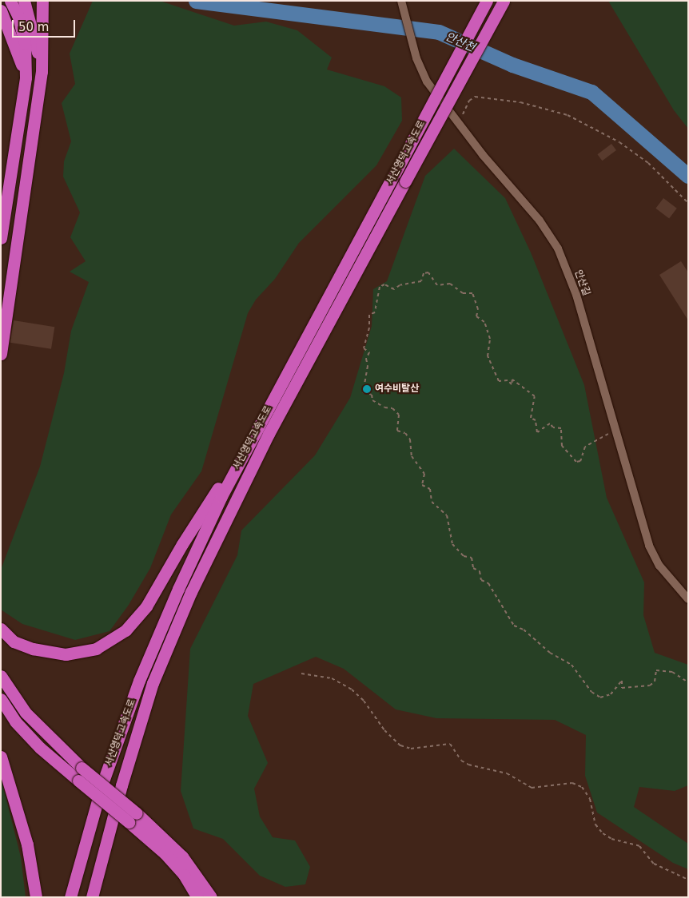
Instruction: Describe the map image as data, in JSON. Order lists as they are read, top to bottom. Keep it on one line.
{"streets":{"highway":["서산영덕고속도로"],"street":["안산길"]},"water":["안산천"],"places":["여수비탈산"],"scale_bar":"50 m"}
